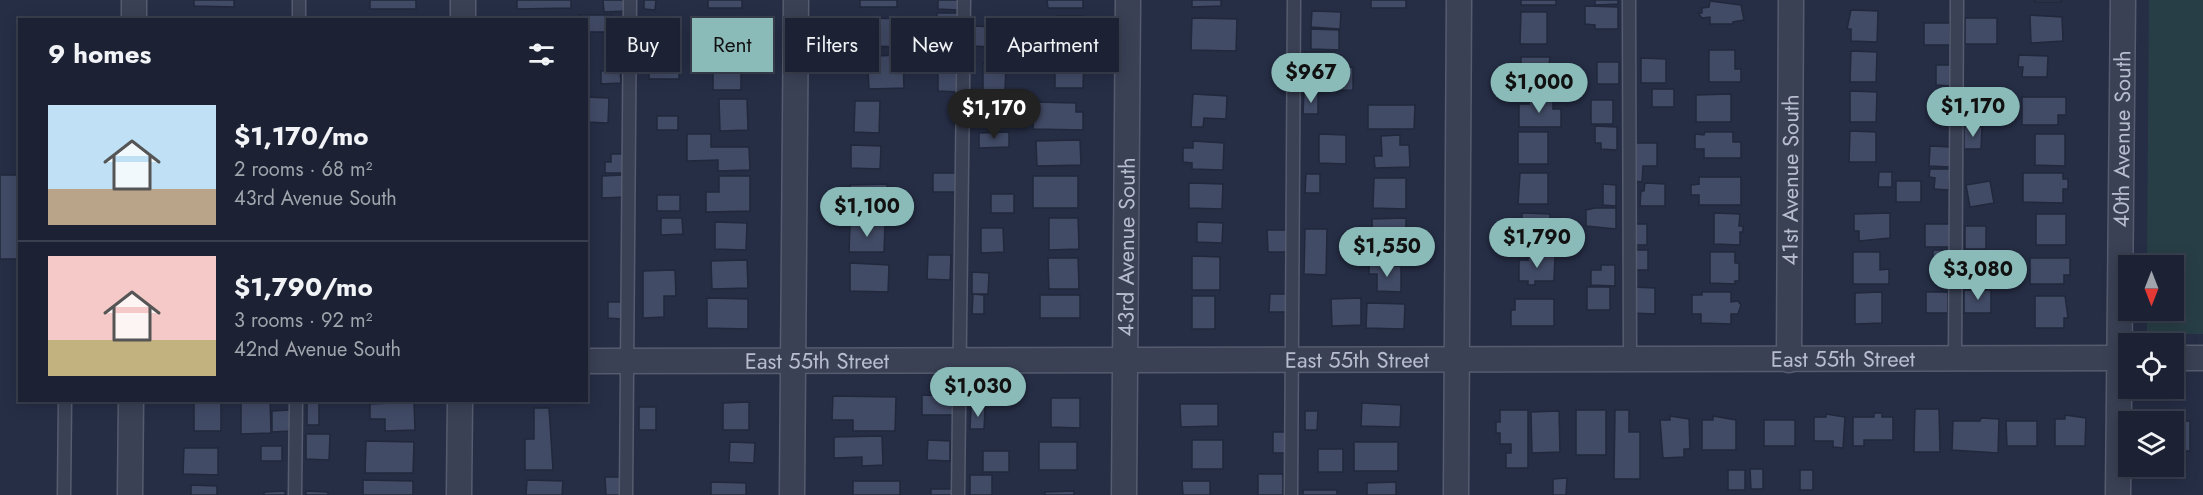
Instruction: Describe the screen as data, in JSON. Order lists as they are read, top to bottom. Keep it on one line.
{"streets":{"street":["40th Avenue South","41st Avenue South","43rd Avenue South","East 55th Street"]},"crossings":[["41st Avenue South","East 55th Street"],["43rd Avenue South","East 55th Street"]],"north":"bottom","page":{"chip":["Buy","Rent","Filters","New","Apartment"],"heading":"9 homes","price":["$967","$1,000","$1,170","$1,170","$1,100","$1,790","$1,550","$3,080","$1,030"],"list":[{"name":"$1,170/mo","note":"2 rooms · 68 m² · 43rd Avenue South"},{"name":"$1,790/mo","note":"3 rooms · 92 m² · 42nd Avenue South"}]}}
